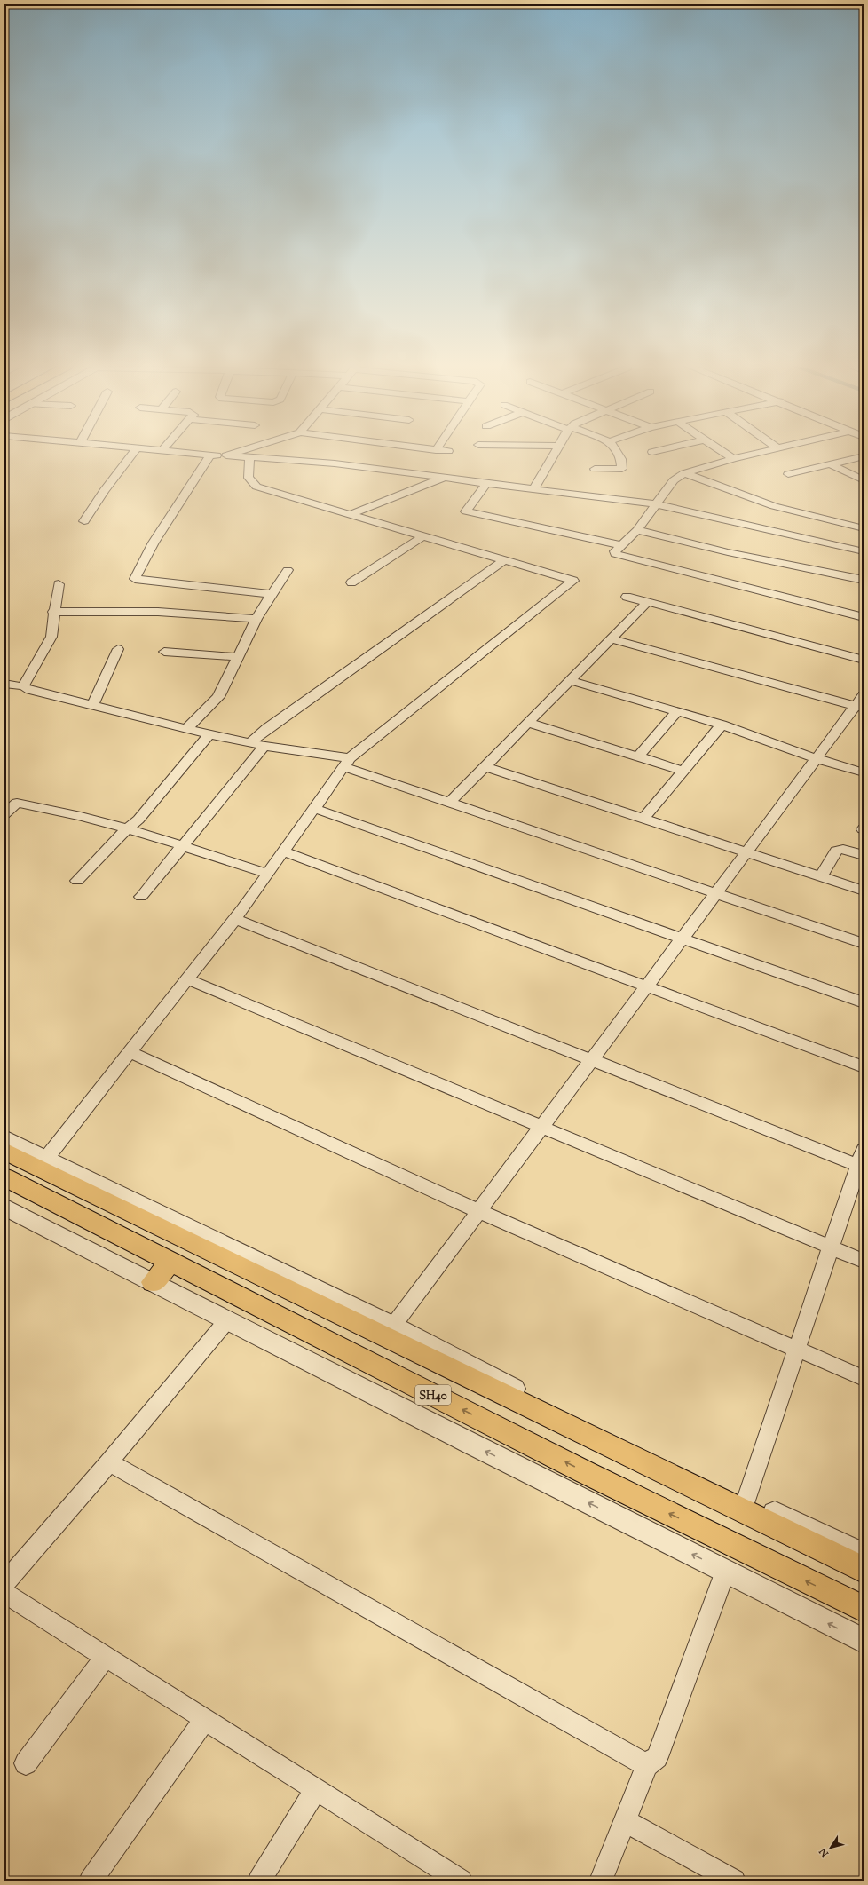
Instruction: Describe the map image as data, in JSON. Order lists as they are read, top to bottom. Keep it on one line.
{"streets":{"main road":["SH40"]},"north":"bottom left"}
